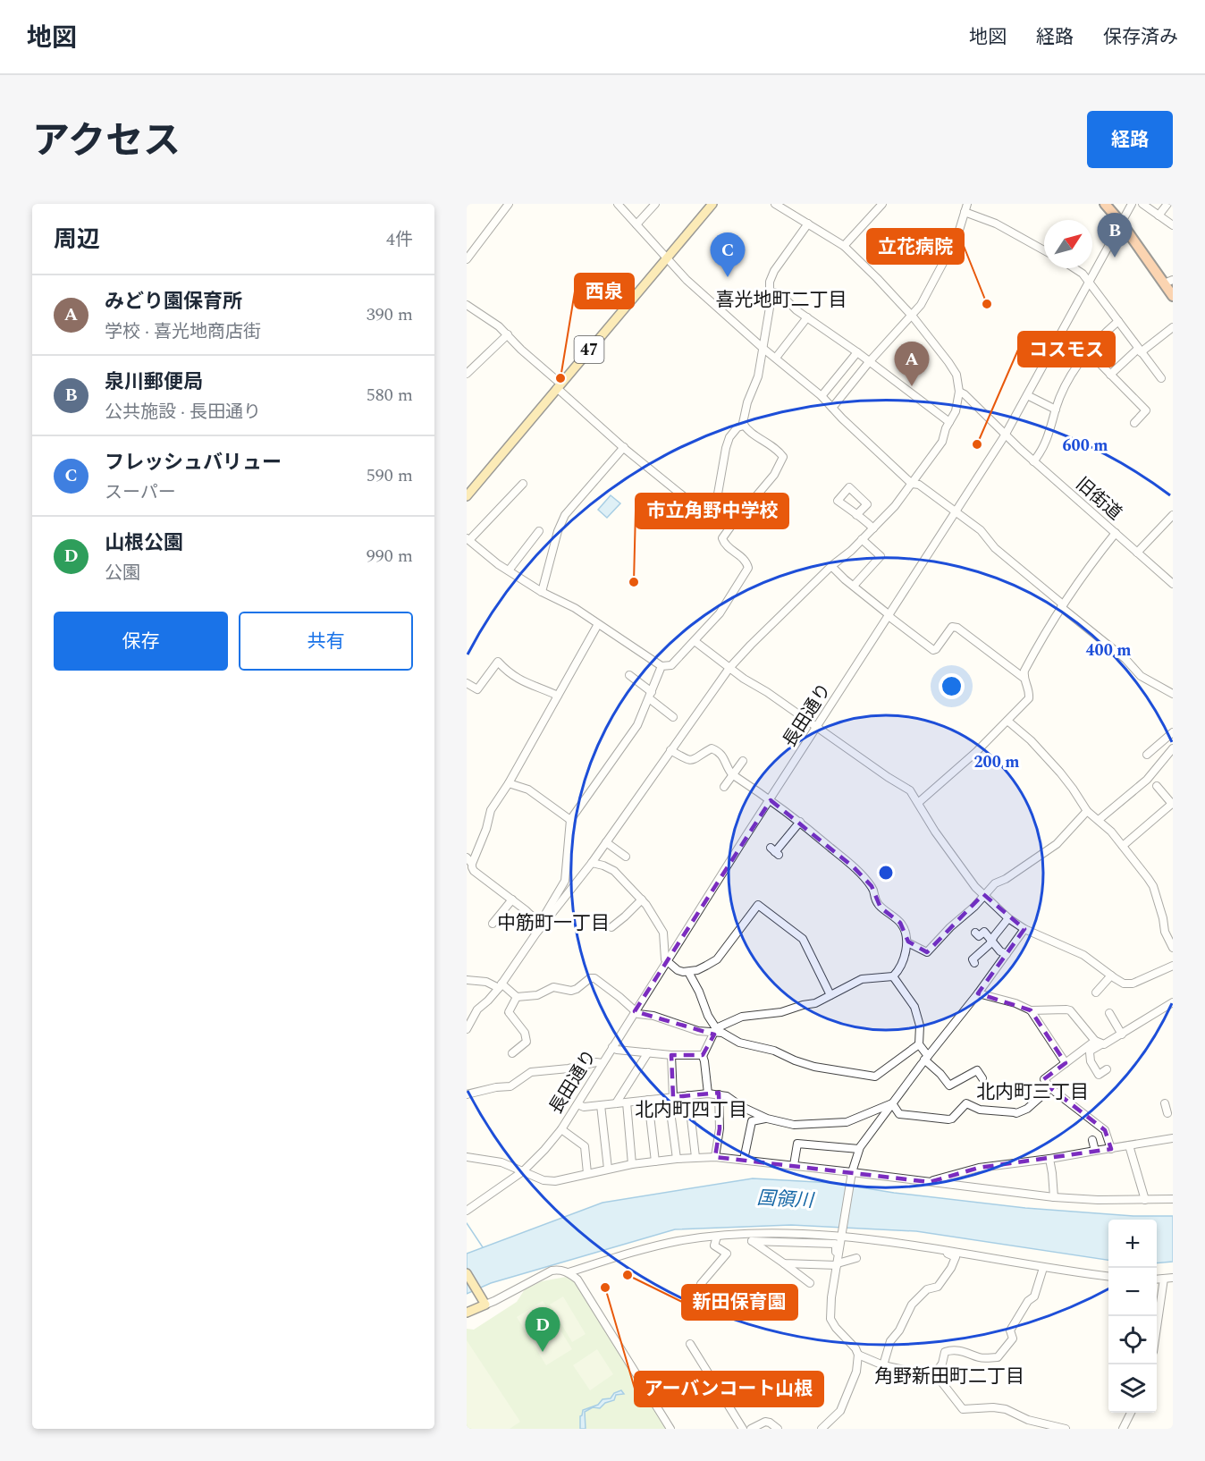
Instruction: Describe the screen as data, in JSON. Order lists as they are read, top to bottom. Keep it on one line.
{"streets":{"main road":["47"],"street":["旧街道","長田通り"]},"crossings":[["旧街道","長田通り"]],"districts":["喜光地町二丁目","中筋町一丁目","北内町三丁目","北内町四丁目","角野新田町二丁目"],"water":["国領川"],"places":["立花病院","西泉","コスモス","市立角野中学校","新田保育園","アーバンコート山根"],"north":"top right","page":{"header":"地図","nav":["地図","経路","保存済み"],"title":"アクセス","buttons":["経路",["保存","共有"]],"heading":["周辺","4件"],"pins":["B","C","A","D"],"list":[{"mark":"A","name":"みどり園保育所","note":"学校 · 喜光地商店街","value":"390 m"},{"mark":"B","name":"泉川郵便局","note":"公共施設 · 長田通り","value":"580 m"},{"mark":"C","name":"フレッシュバリュー","note":"スーパー","value":"590 m"},{"mark":"D","name":"山根公園","note":"公園","value":"990 m"}],"map_buttons":["+","−"]},"rings":["600 m","400 m","200 m"]}
